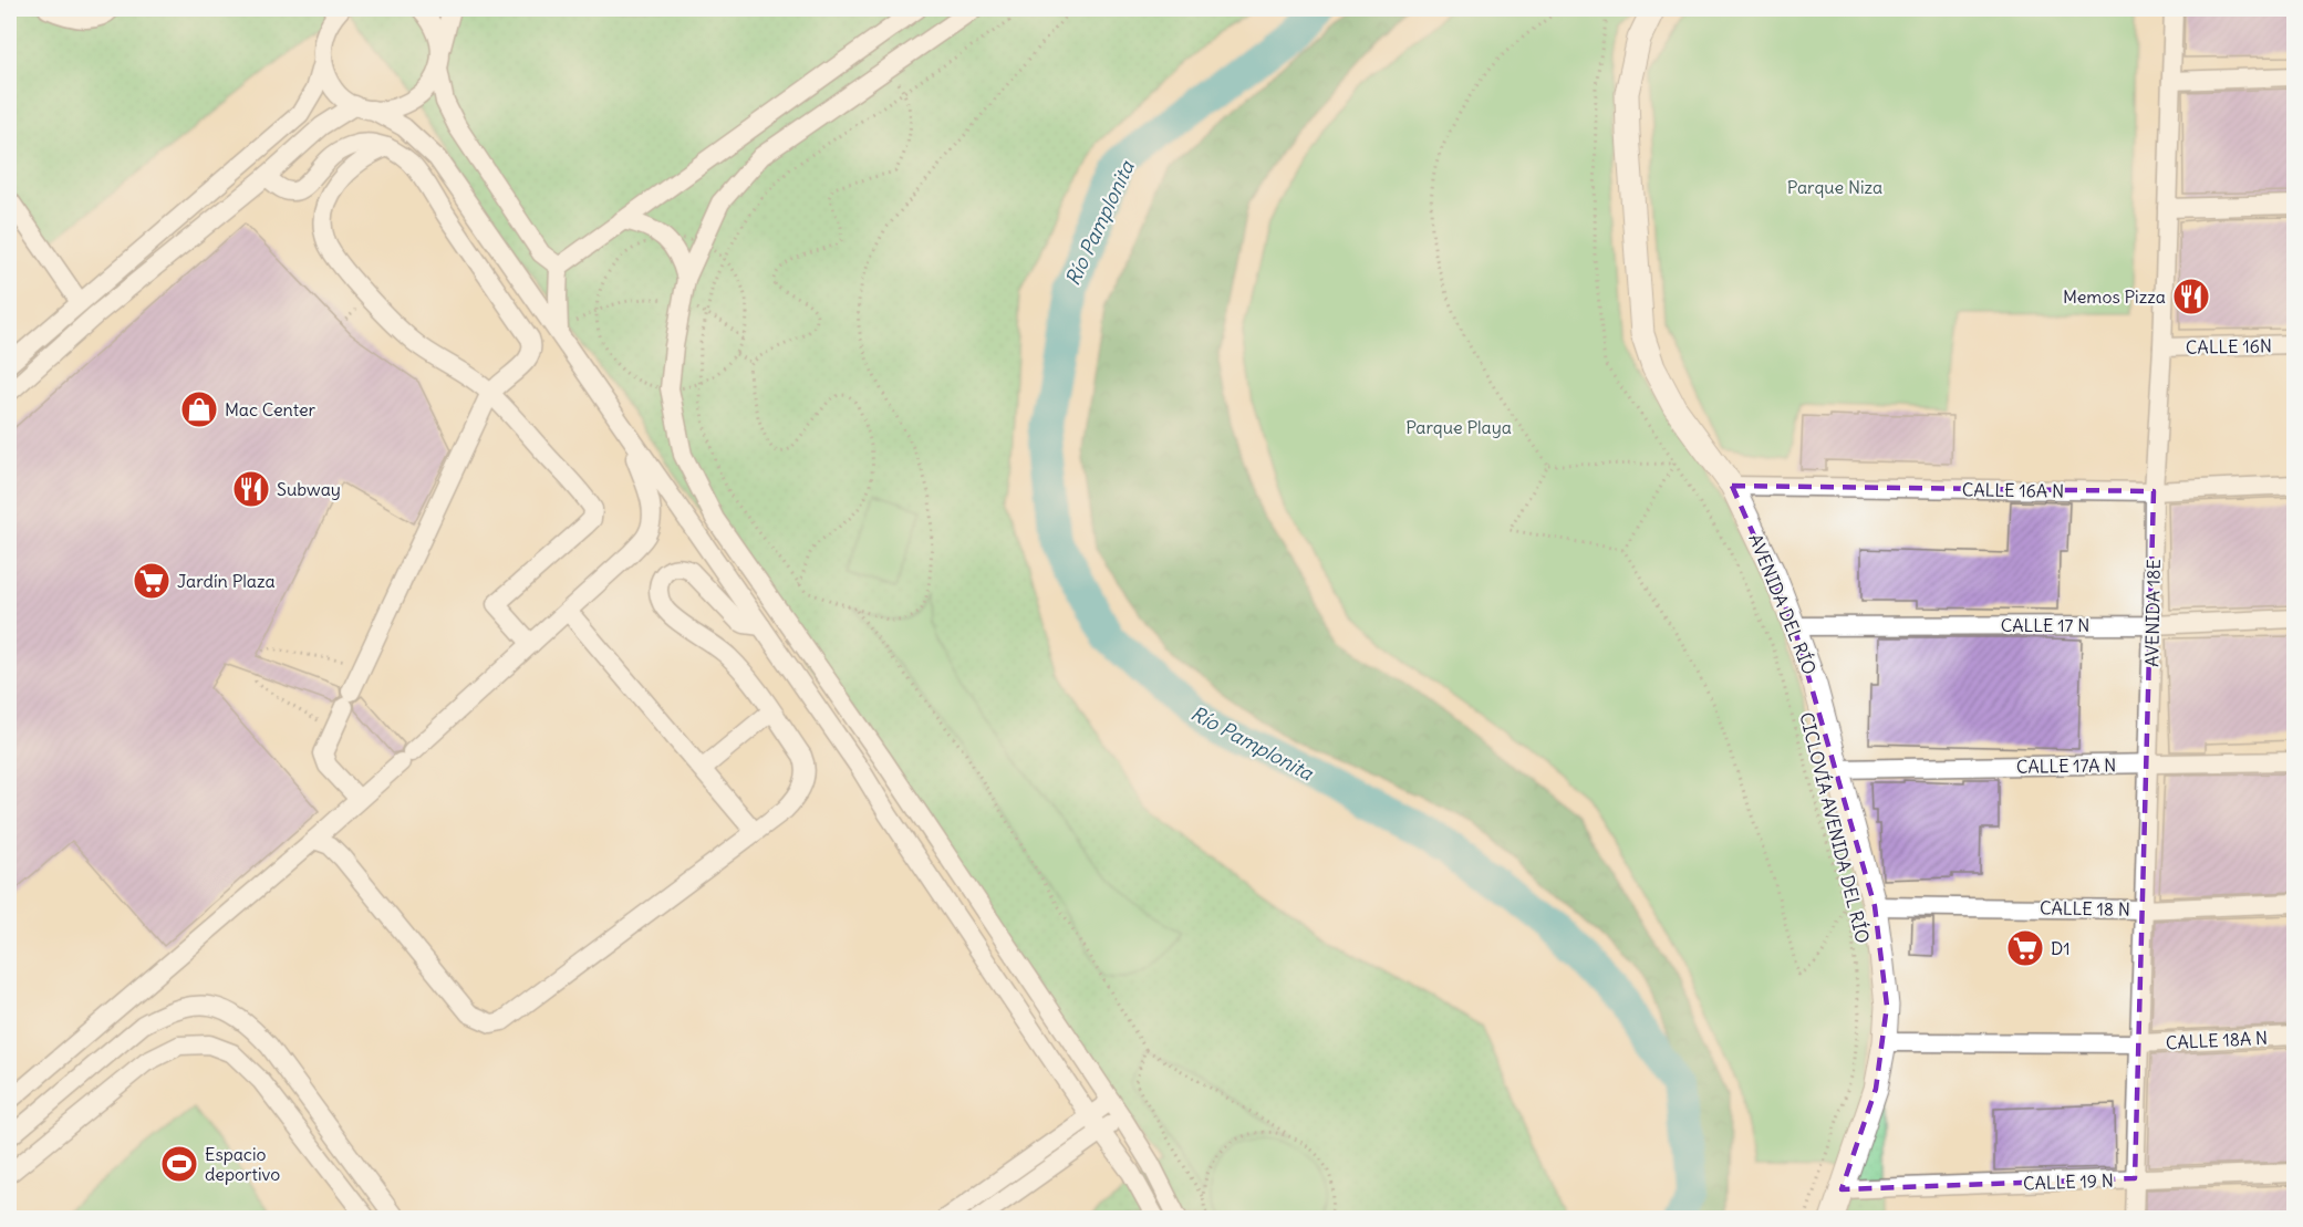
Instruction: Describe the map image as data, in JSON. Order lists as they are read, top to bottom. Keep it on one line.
{"streets":{"main road":["AVENIDA DEL RÍO"],"street":["CALLE 16N","CALLE 16A N","AVENIDA 18E","CALLE 17 N","CALLE 17A N","CALLE 18 N","CALLE 18A N","CALLE 19 N"],"path":["CICLOVÍA AVENIDA DEL RÍO"]},"crossings":[["CALLE 16N","AVENIDA 18E"],["CALLE 16A N","AVENIDA DEL RÍO"],["CALLE 16A N","AVENIDA 18E"],["AVENIDA DEL RÍO","CALLE 17 N"],["AVENIDA DEL RÍO","CALLE 17A N"],["AVENIDA DEL RÍO","CALLE 18 N"],["AVENIDA DEL RÍO","CALLE 18A N"],["AVENIDA DEL RÍO","CALLE 19 N"],["AVENIDA 18E","CALLE 17 N"],["AVENIDA 18E","CALLE 17A N"],["AVENIDA 18E","CALLE 18 N"],["AVENIDA 18E","CALLE 18A N"],["AVENIDA 18E","CALLE 19 N"]],"water":["Río Pamplonita"],"parks":["Parque Niza","Parque Playa"],"places":{"restaurant":["Memos Pizza","Subway"],"shop":["Mac Center"],"supermarket":["Jardín Plaza","D1"],"sports":["Espacio deportivo"]}}
